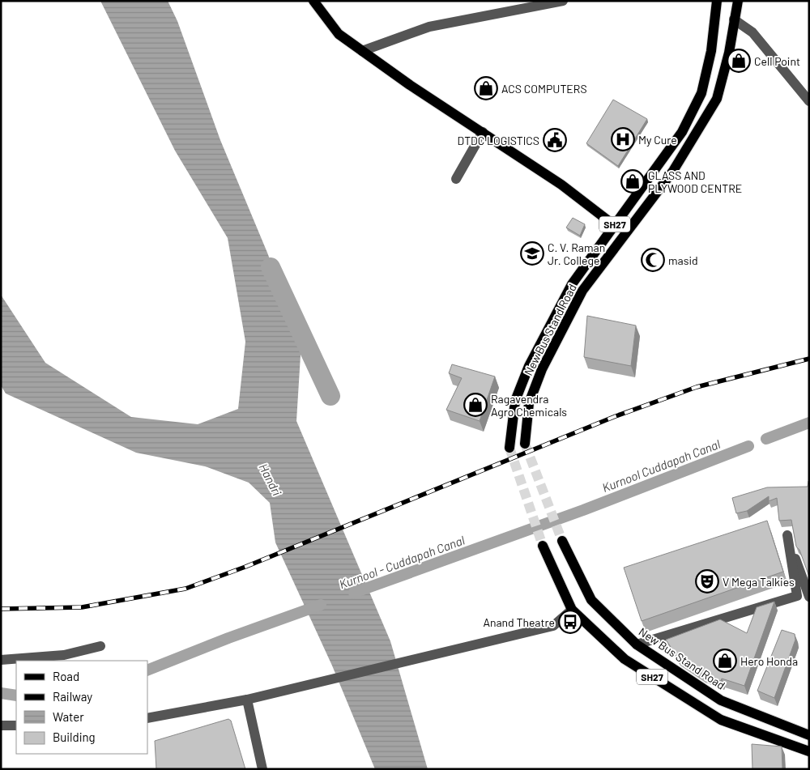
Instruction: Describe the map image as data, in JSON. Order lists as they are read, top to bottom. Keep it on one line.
{"streets":{"main road":["SH27","New Bus Stand Road"]},"water":["Kurnool Cuddapah Canal","Handri","Kurnool - Cuddapah Canal"],"places":{"shop":["Cell Point","ACS COMPUTERS","GLASS AND PLYWOOD CENTRE","Ragavendra Agro Chemicals","Hero Honda"],"hospital":["My Cure"],"public building":["DTDC LOGISTICS"],"school or university":["C. V. Raman Jr. College"],"mosque":["masid"],"theatre":["V Mega Talkies"],"bus stop":["Anand Theatre"]},"legend":["Road","Railway","Water","Building"]}
